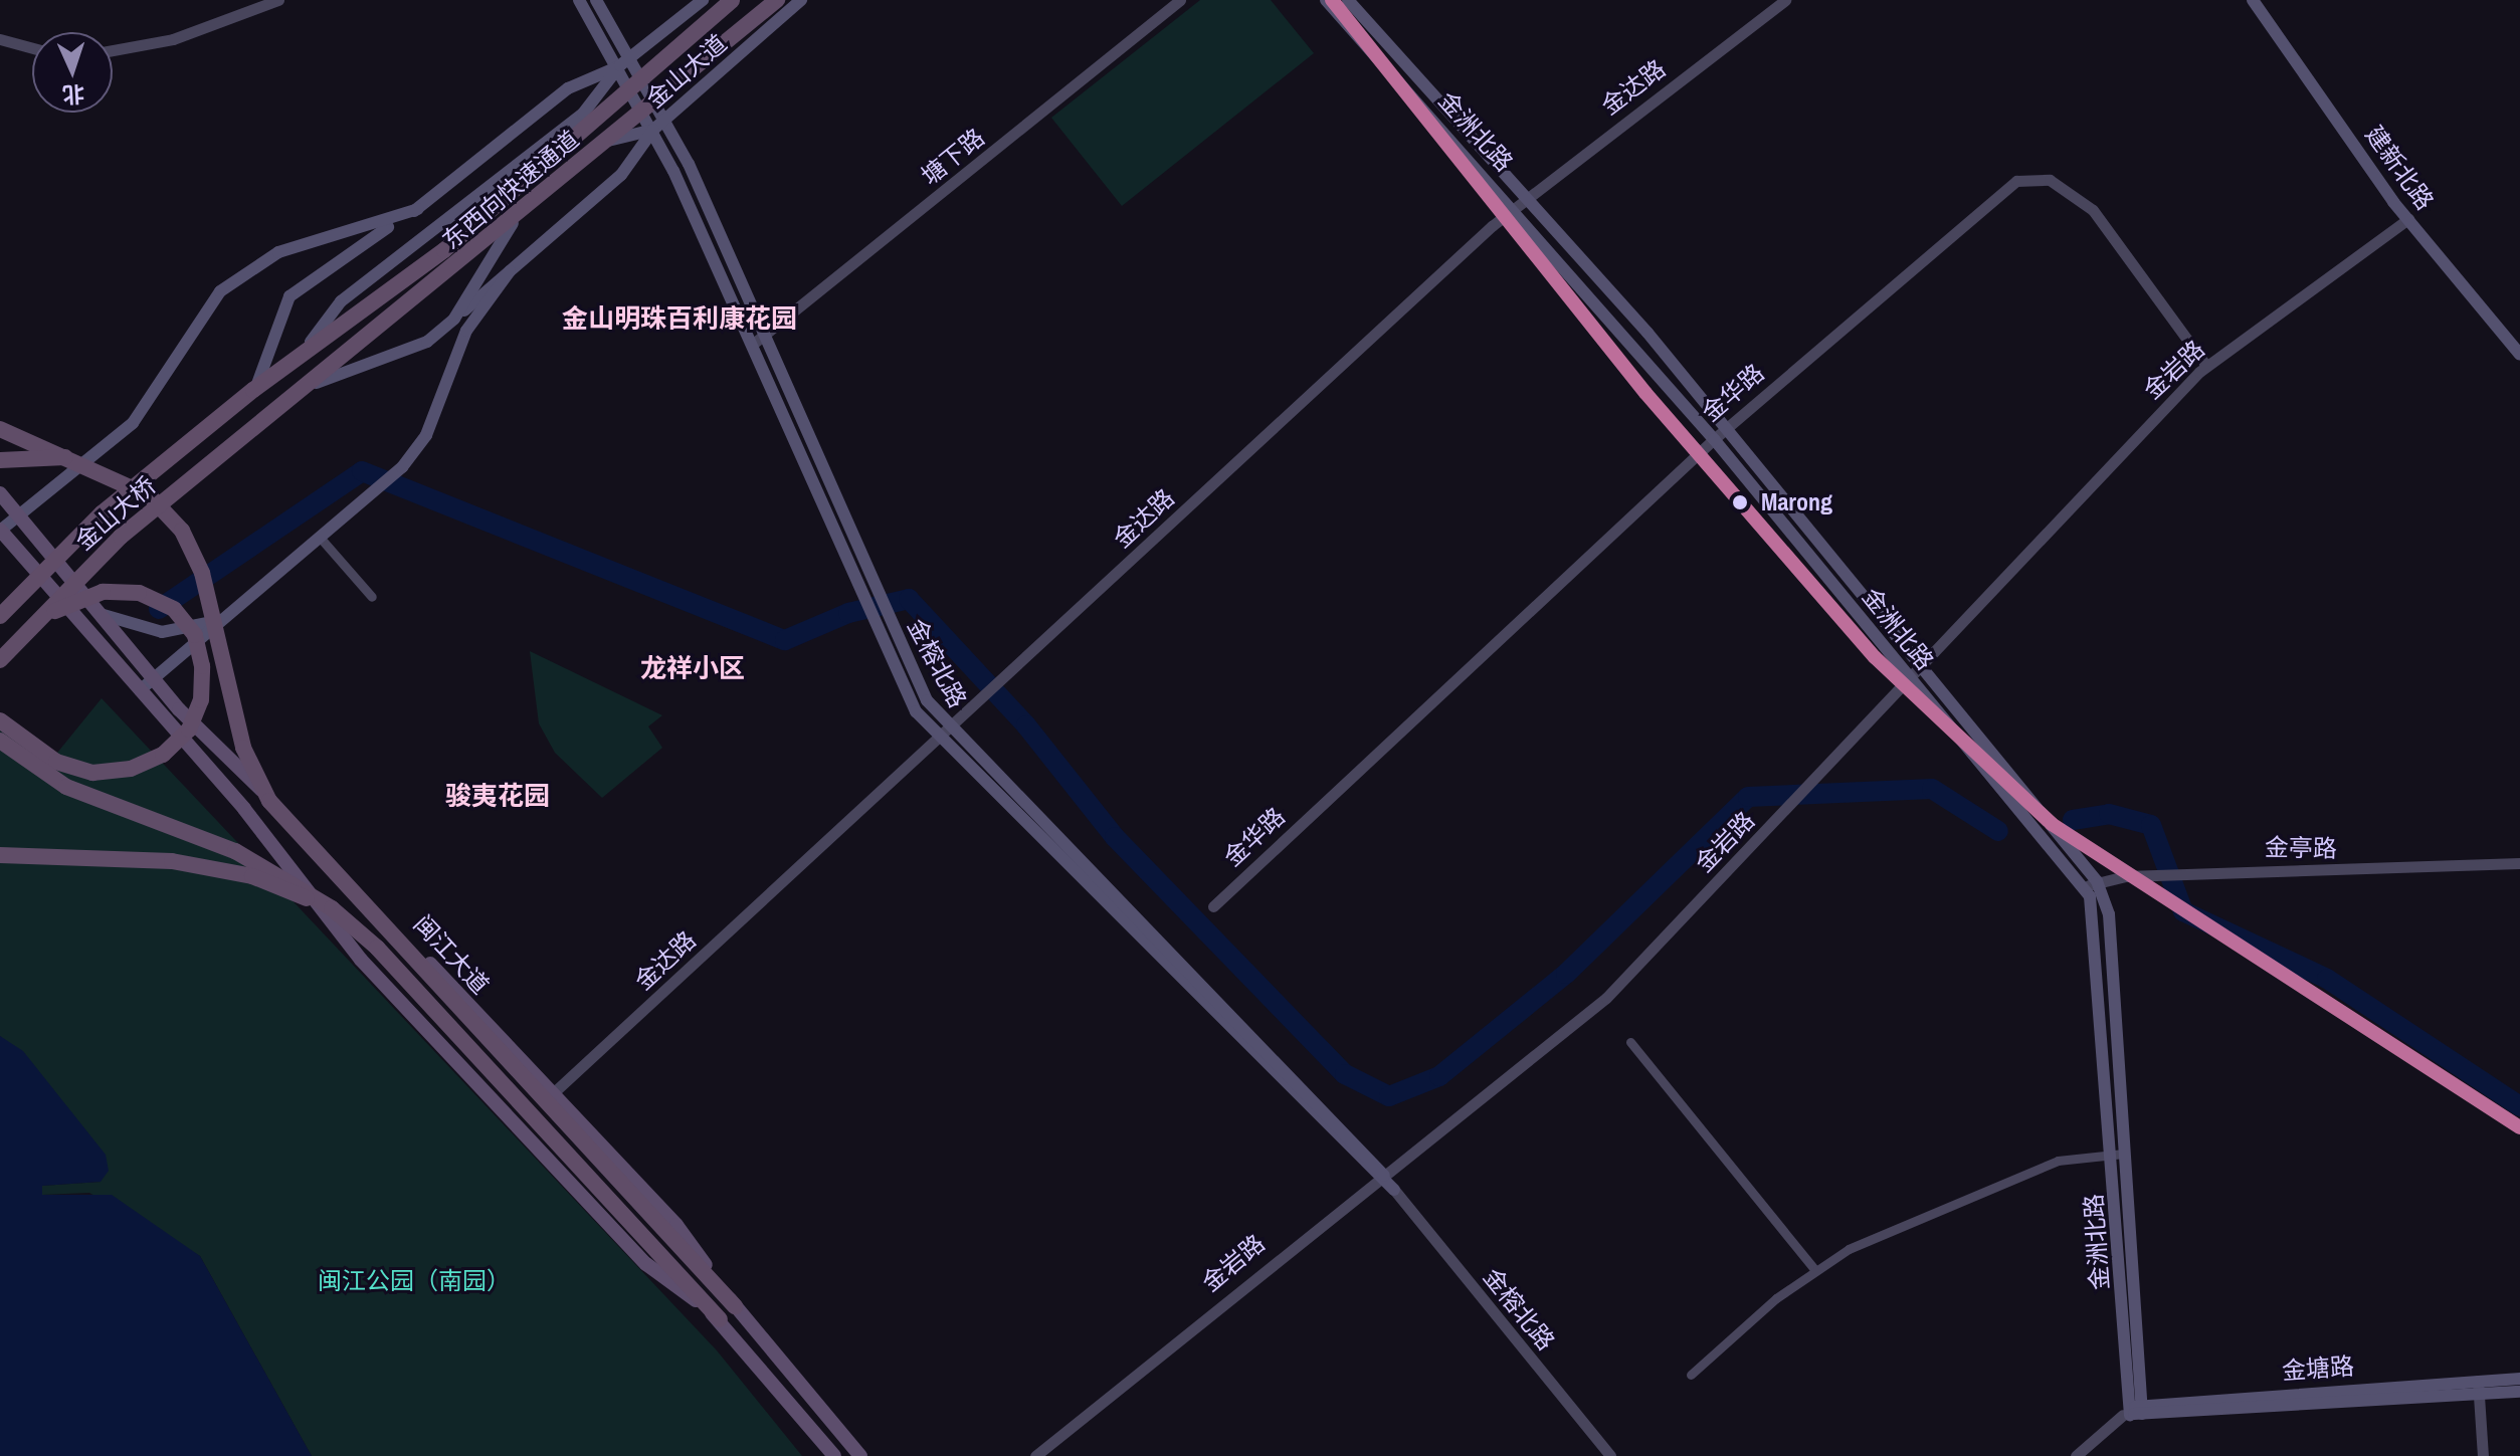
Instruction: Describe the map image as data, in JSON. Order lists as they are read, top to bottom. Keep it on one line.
{"streets":{"highway":["东西向快速通道","金山大桥"],"main road":["金山大道","金洲北路","建新北路","金榕北路","闽江大道","金塘路"],"street":["金达路","塘下路","金岩路","金华路","金亭路"]},"crossings":[["金山大道","东西向快速通道"],["金山大道","金榕北路"],["金达路","金洲北路"],["金达路","金榕北路"],["金达路","闽江大道"],["金洲北路","金岩路"],["金洲北路","金华路"],["金洲北路","金亭路"],["金洲北路","金塘路"],["塘下路","金榕北路"],["建新北路","金岩路"],["东西向快速通道","金山大桥"],["金岩路","金华路"],["金岩路","金榕北路"]],"districts":["金山明珠百利康花园","龙祥小区","骏夷花园"],"parks":["闽江公园（南园）"],"places":["Marong"],"north":"bottom"}
